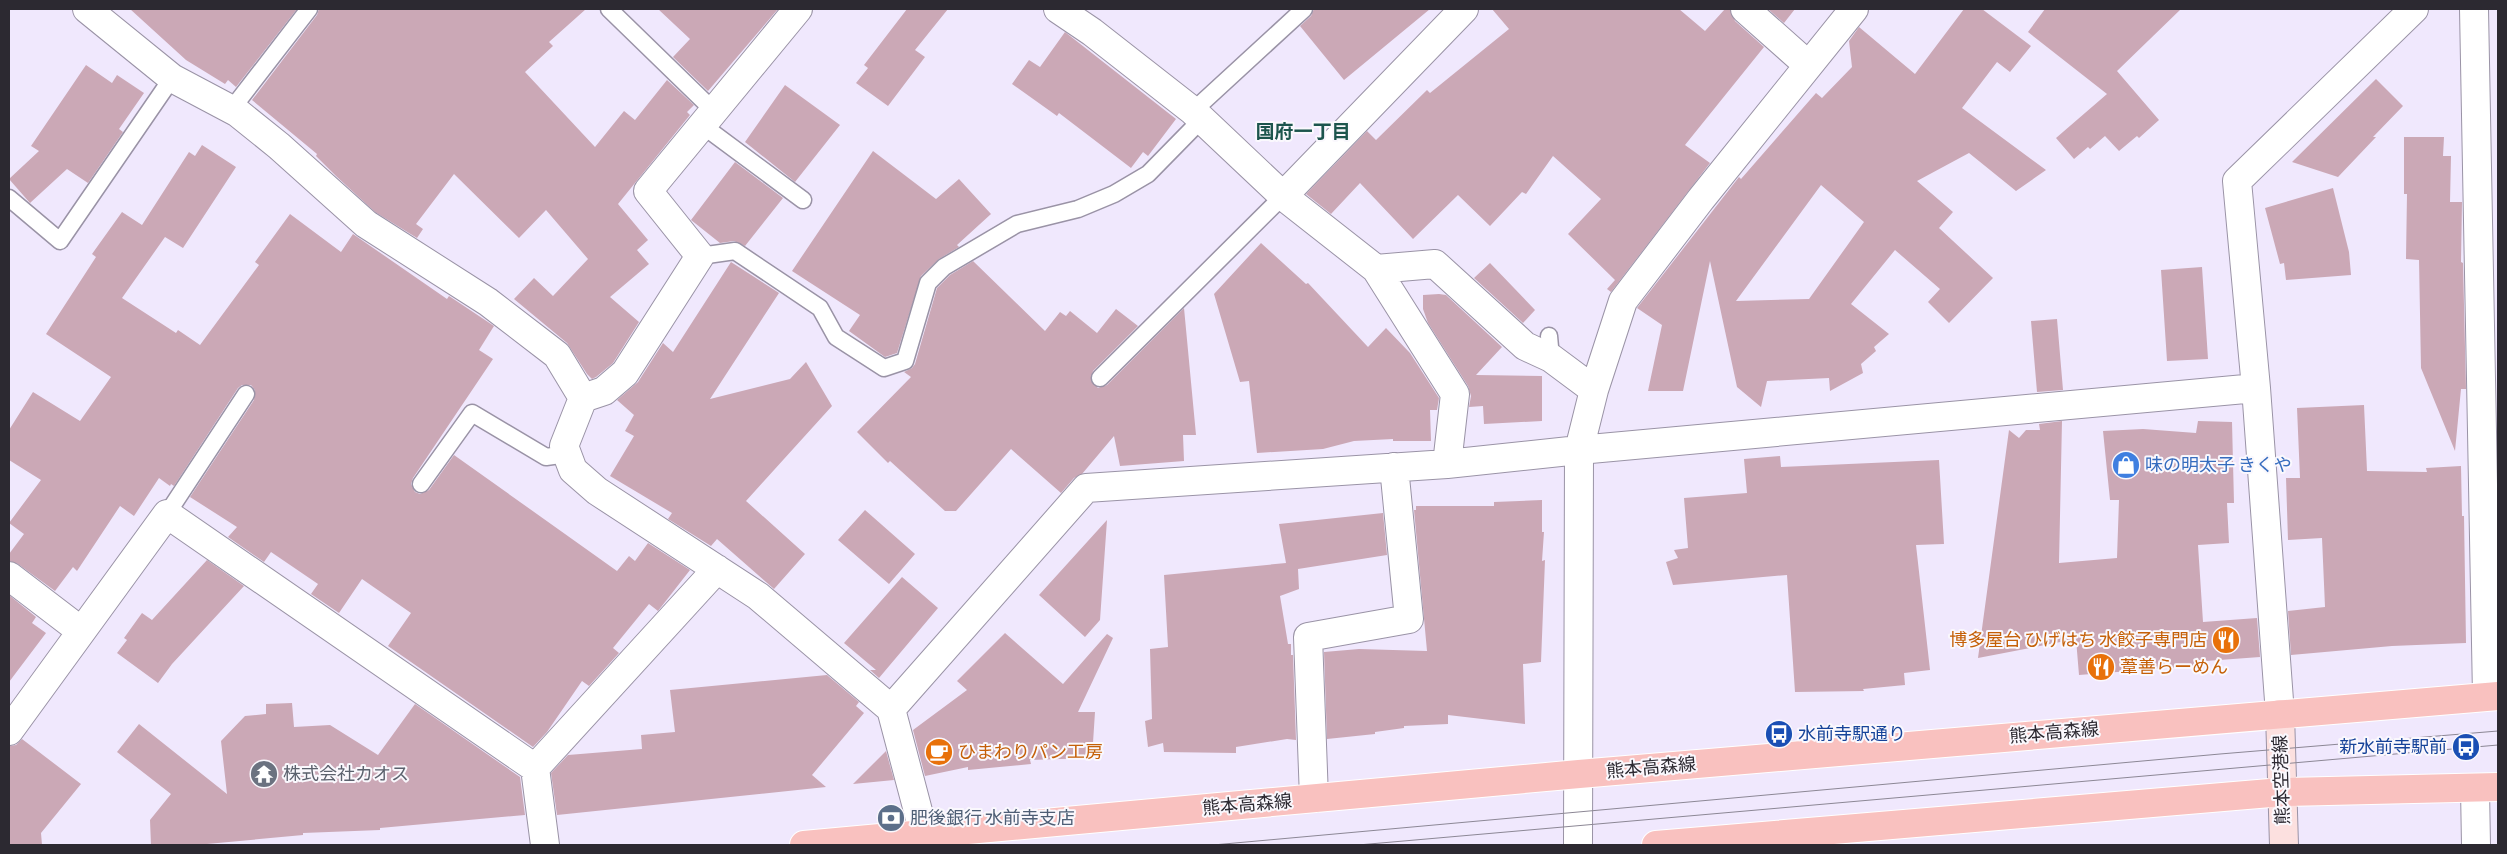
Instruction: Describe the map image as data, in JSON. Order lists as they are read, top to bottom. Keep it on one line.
{"streets":{"main road":["熊本高森線","熊本空港線"]},"crossings":[["熊本高森線","熊本空港線"]],"districts":["国府一丁目"],"places":{"shop":["味の明太子 きくや"],"restaurant":["博多屋台 ひげはち 水餃子専門店","葦善らーめん"],"bus stop":["水前寺駅通り","新水前寺駅前"],"cafe":["ひまわりパン工房"],"temple":["株式会社カオス"],"bank":["肥後銀行 水前寺支店"]}}
